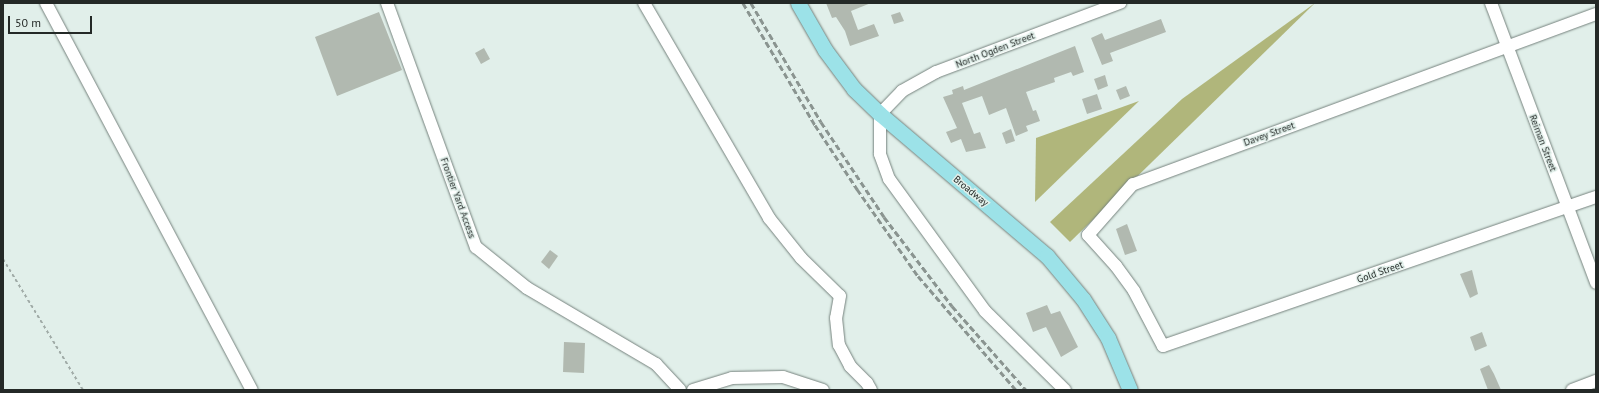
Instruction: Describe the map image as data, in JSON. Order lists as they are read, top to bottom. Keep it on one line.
{"streets":{"main road":["Broadway"],"street":["North Ogden Street","Davey Street","Reiman Street","Frontier Yard Access","Gold Street"]},"crossings":[["North Ogden Street","Broadway"],["Davey Street","Reiman Street"],["Davey Street","Gold Street"],["Reiman Street","Gold Street"]],"scale_bar":"50 m"}
